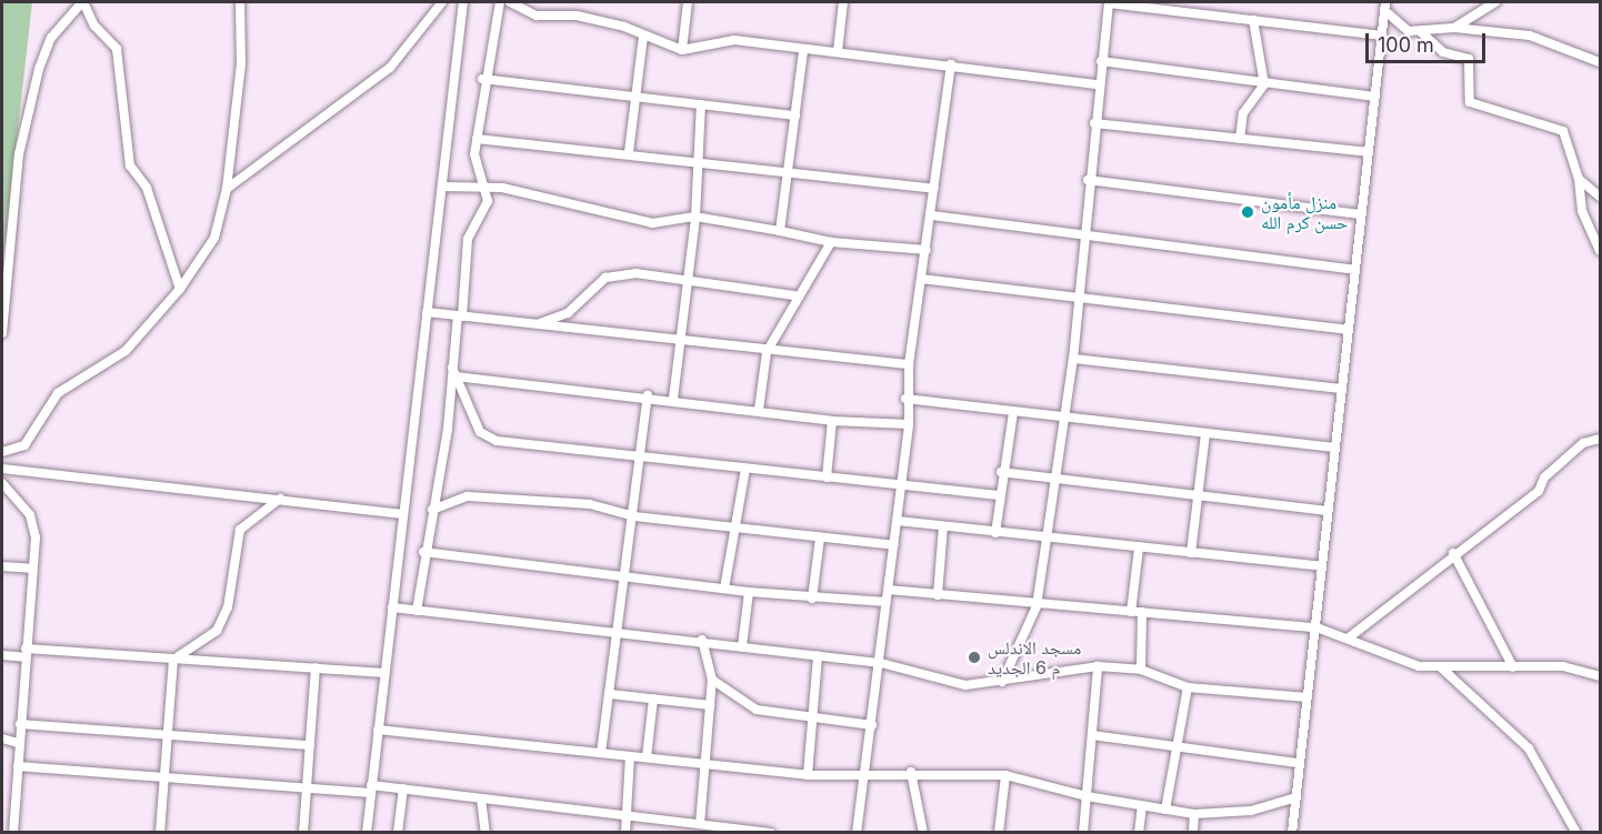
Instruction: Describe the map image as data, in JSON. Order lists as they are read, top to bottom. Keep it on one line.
{"places":["منزل مأمون حسن كرم الله","مسجد الاندلس م 6 الجديد"],"scale_bar":"100 m"}
